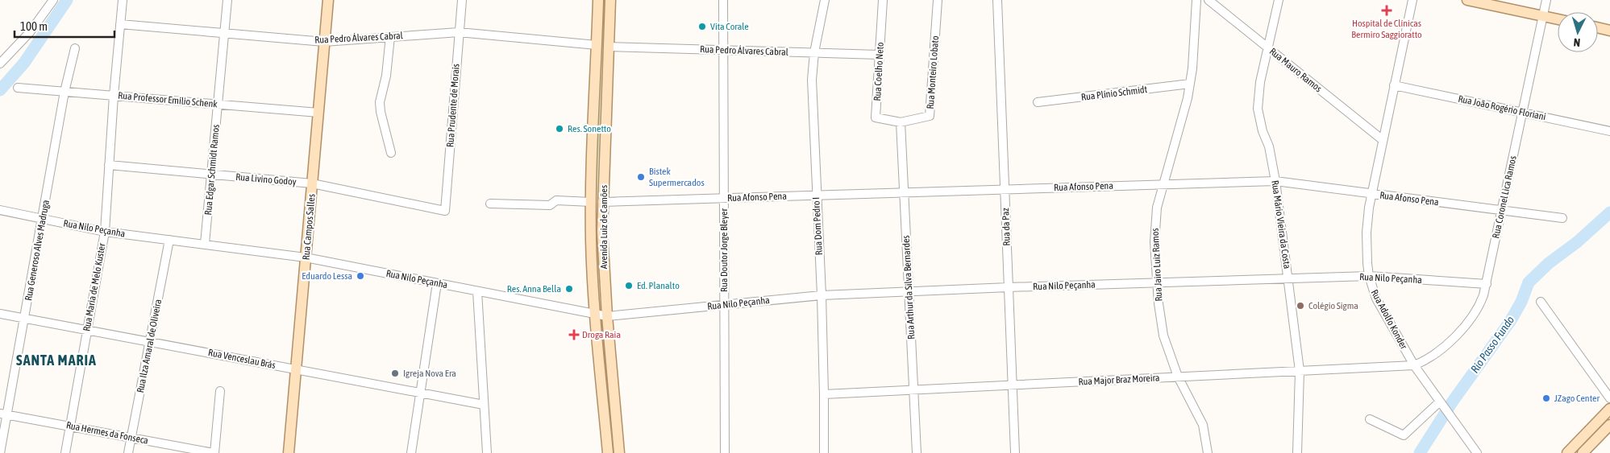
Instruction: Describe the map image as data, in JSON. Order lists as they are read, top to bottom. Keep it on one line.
{"streets":{"main road":["Rua Campos Salles","Avenida Luiz de Camões"],"street":["Rua Pedro Álvares Cabral","Rua Mauro Ramos","Rua Coelho Neto","Rua Monteiro Lobato","Rua Plínio Schmidt","Rua Professor Emílio Schenk","Rua Prudente de Morais","Rua João Rogério Floriani","Rua Edgar Schmidt Ramos","Rua Livino Godoy","Rua Afonso Pena","Rua Coronel Lica Ramos","Rua Mário Vieira da Costa","Rua Dom Pedro I","Rua da Paz","Rua Nilo Peçanha","Rua Generoso Alves Madruga","Rua Doutor Jorge Bleyer","Rua Jairo Luiz Ramos","Rua Maria de Melo Kuster","Rua Arthur da Silva Bernardes","Rua Adolfo Konder","Rua Ilza Amaral de Oliveira","Rua Venceslau Brás","Rua Major Braz Moreira","Rua Hermes da Fonseca"]},"crossings":[["Rua Pedro Álvares Cabral","Rua Coelho Neto"],["Rua Pedro Álvares Cabral","Rua Prudente de Morais"],["Rua Pedro Álvares Cabral","Rua Edgar Schmidt Ramos"],["Rua Pedro Álvares Cabral","Rua Dom Pedro I"],["Rua Pedro Álvares Cabral","Rua Campos Salles"],["Rua Pedro Álvares Cabral","Avenida Luiz de Camões"],["Rua Pedro Álvares Cabral","Rua Doutor Jorge Bleyer"],["Rua Pedro Álvares Cabral","Rua Maria de Melo Kuster"],["Rua Mauro Ramos","Rua Mário Vieira da Costa"],["Rua Mauro Ramos","Rua Adolfo Konder"],["Rua Coelho Neto","Rua Monteiro Lobato"],["Rua Coelho Neto","Rua Arthur da Silva Bernardes"],["Rua Monteiro Lobato","Rua Arthur da Silva Bernardes"],["Rua Plínio Schmidt","Rua Jairo Luiz Ramos"],["Rua Professor Emílio Schenk","Rua Edgar Schmidt Ramos"],["Rua Professor Emílio Schenk","Rua Campos Salles"],["Rua Professor Emílio Schenk","Rua Generoso Alves Madruga"],["Rua Professor Emílio Schenk","Rua Maria de Melo Kuster"],["Rua Prudente de Morais","Rua Livino Godoy"],["Rua João Rogério Floriani","Rua Coronel Lica Ramos"],["Rua João Rogério Floriani","Rua Adolfo Konder"],["Rua Edgar Schmidt Ramos","Rua Livino Godoy"],["Rua Edgar Schmidt Ramos","Rua Nilo Peçanha"],["Rua Livino Godoy","Rua Campos Salles"],["Rua Livino Godoy","Rua Maria de Melo Kuster"],["Rua Afonso Pena","Rua Coronel Lica Ramos"],["Rua Afonso Pena","Rua Mário Vieira da Costa"],["Rua Afonso Pena","Rua Dom Pedro I"],["Rua Afonso Pena","Avenida Luiz de Camões"],["Rua Afonso Pena","Rua da Paz"],["Rua Afonso Pena","Rua Doutor Jorge Bleyer"],["Rua Afonso Pena","Rua Jairo Luiz Ramos"],["Rua Afonso Pena","Rua Arthur da Silva Bernardes"],["Rua Afonso Pena","Rua Adolfo Konder"],["Rua Coronel Lica Ramos","Rua Nilo Peçanha"],["Rua Coronel Lica Ramos","Rua Adolfo Konder"],["Rua Coronel Lica Ramos","Rua Major Braz Moreira"],["Rua Mário Vieira da Costa","Rua Nilo Peçanha"],["Rua Mário Vieira da Costa","Rua Major Braz Moreira"],["Rua Dom Pedro I","Rua Nilo Peçanha"],["Rua Dom Pedro I","Rua Major Braz Moreira"],["Rua Campos Salles","Rua Nilo Peçanha"],["Rua Campos Salles","Rua Venceslau Brás"],["Avenida Luiz de Camões","Rua Nilo Peçanha"],["Rua da Paz","Rua Nilo Peçanha"],["Rua da Paz","Rua Major Braz Moreira"],["Rua Nilo Peçanha","Rua Generoso Alves Madruga"],["Rua Nilo Peçanha","Rua Doutor Jorge Bleyer"],["Rua Nilo Peçanha","Rua Jairo Luiz Ramos"],["Rua Nilo Peçanha","Rua Maria de Melo Kuster"],["Rua Nilo Peçanha","Rua Arthur da Silva Bernardes"],["Rua Nilo Peçanha","Rua Adolfo Konder"],["Rua Nilo Peçanha","Rua Ilza Amaral de Oliveira"],["Rua Generoso Alves Madruga","Rua Venceslau Brás"],["Rua Generoso Alves Madruga","Rua Hermes da Fonseca"],["Rua Jairo Luiz Ramos","Rua Major Braz Moreira"],["Rua Maria de Melo Kuster","Rua Venceslau Brás"],["Rua Maria de Melo Kuster","Rua Hermes da Fonseca"],["Rua Arthur da Silva Bernardes","Rua Major Braz Moreira"],["Rua Adolfo Konder","Rua Major Braz Moreira"],["Rua Ilza Amaral de Oliveira","Rua Venceslau Brás"],["Rua Ilza Amaral de Oliveira","Rua Hermes da Fonseca"]],"districts":["SANTA MARIA"],"water":["Rio Passo Fundo"],"places":{"health":["Hospital de Clínicas Bermiro Saggioratto","Droga Raia"],"other":["Vita Corale","Res. Sonetto","Bistek Supermercados","Eduardo Lessa","Ed. Planalto","Res. Anna Bella","Colégio Sigma","Igreja Nova Era","JZago Center"]},"scale_bar":"100 m","north":"bottom"}
